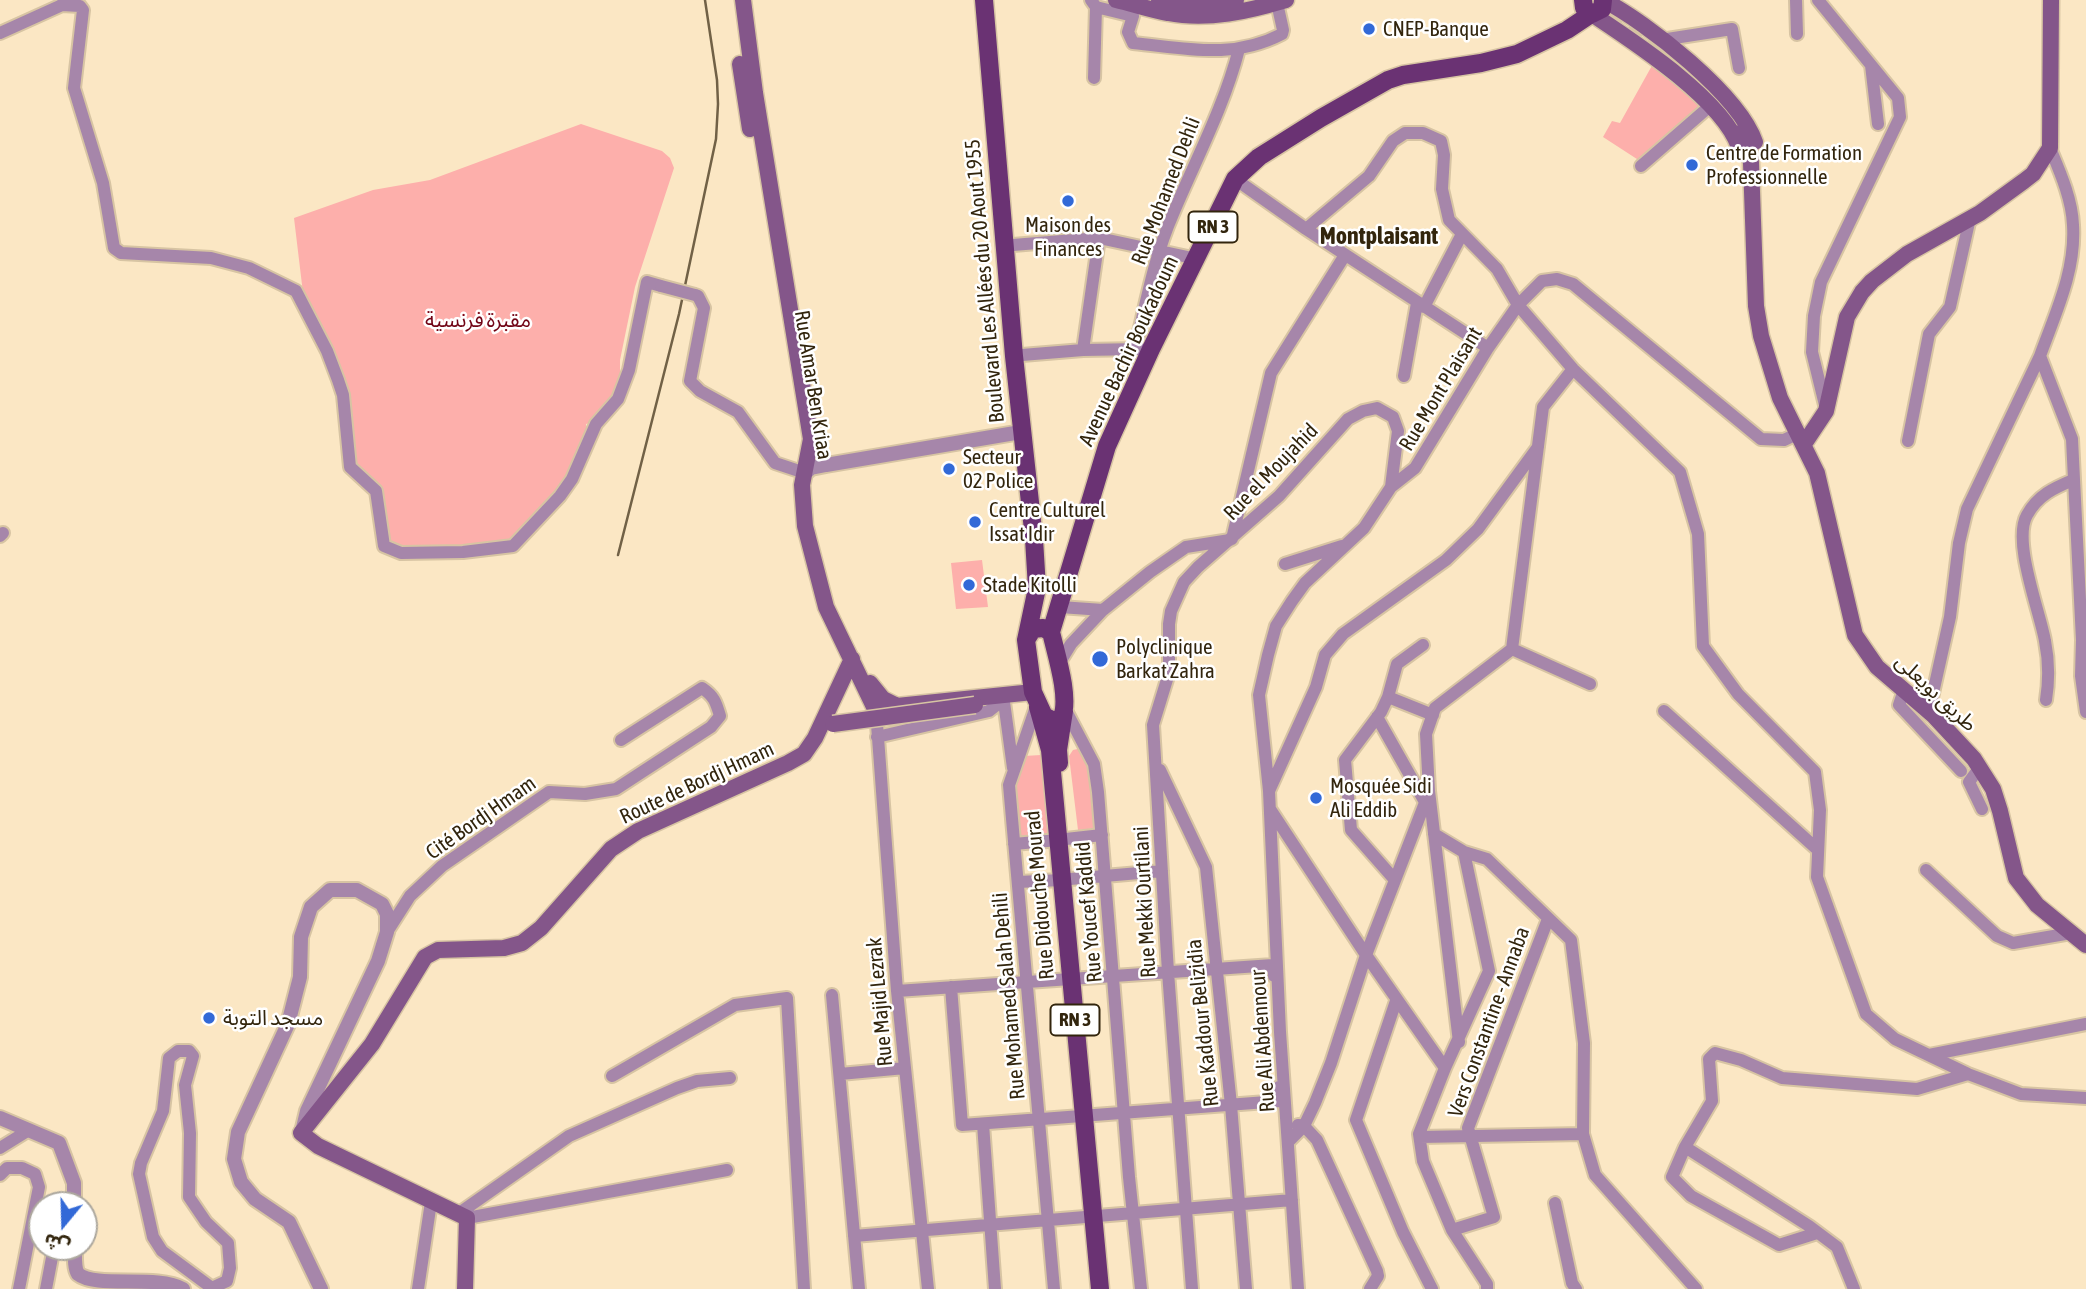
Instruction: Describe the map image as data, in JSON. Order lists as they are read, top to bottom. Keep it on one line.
{"streets":{"main road":["RN 3","Boulevard Les Allées du 20 Aout 1955","Avenue Bachir Boukadoum","Rue Amar Ben Kriaa","طريق بويعلى","Route de Bordj Hmam","Rue Didouche Mourad"],"street":["Rue Mohamed Dehli","Rue Mont Plaisant","Rue el Moujahid","Cité Bordj Hmam","Rue Mekki Ourtilani","Rue Youcef Kaddid","Rue Mohamed Salah Dehili","Rue Majid Lezrak","Vers Constantine - Annaba","Rue Kaddour Belizidia","Rue Ali Abdennour"]},"crossings":[["Rue Mohamed Dehli","Avenue Bachir Boukadoum"],["Boulevard Les Allées du 20 Aout 1955","Avenue Bachir Boukadoum"],["Boulevard Les Allées du 20 Aout 1955","Rue Didouche Mourad"],["Avenue Bachir Boukadoum","Rue Didouche Mourad"],["Rue Mont Plaisant","Rue el Moujahid"],["Rue Mont Plaisant","طريق بويعلى"],["Rue Mont Plaisant","Rue Ali Abdennour"],["Rue el Moujahid","Rue Didouche Mourad"],["Rue el Moujahid","Rue Mekki Ourtilani"],["Rue Didouche Mourad","Rue Youcef Kaddid"],["Rue Didouche Mourad","Rue Mohamed Salah Dehili"],["Rue Mekki Ourtilani","Rue Kaddour Belizidia"]],"districts":["Montplaisant"],"parks":["مقبرة فرنسية"],"places":["CNEP-Banque","Centre de Formation Professionnelle","Maison des Finances","Secteur 02 Police","Centre Culturel Issat Idir","Stade Kitolli","Polyclinique Barkat Zahra","Mosquée Sidi Ali Eddib","مسجد التوبة"],"north":"bottom"}
